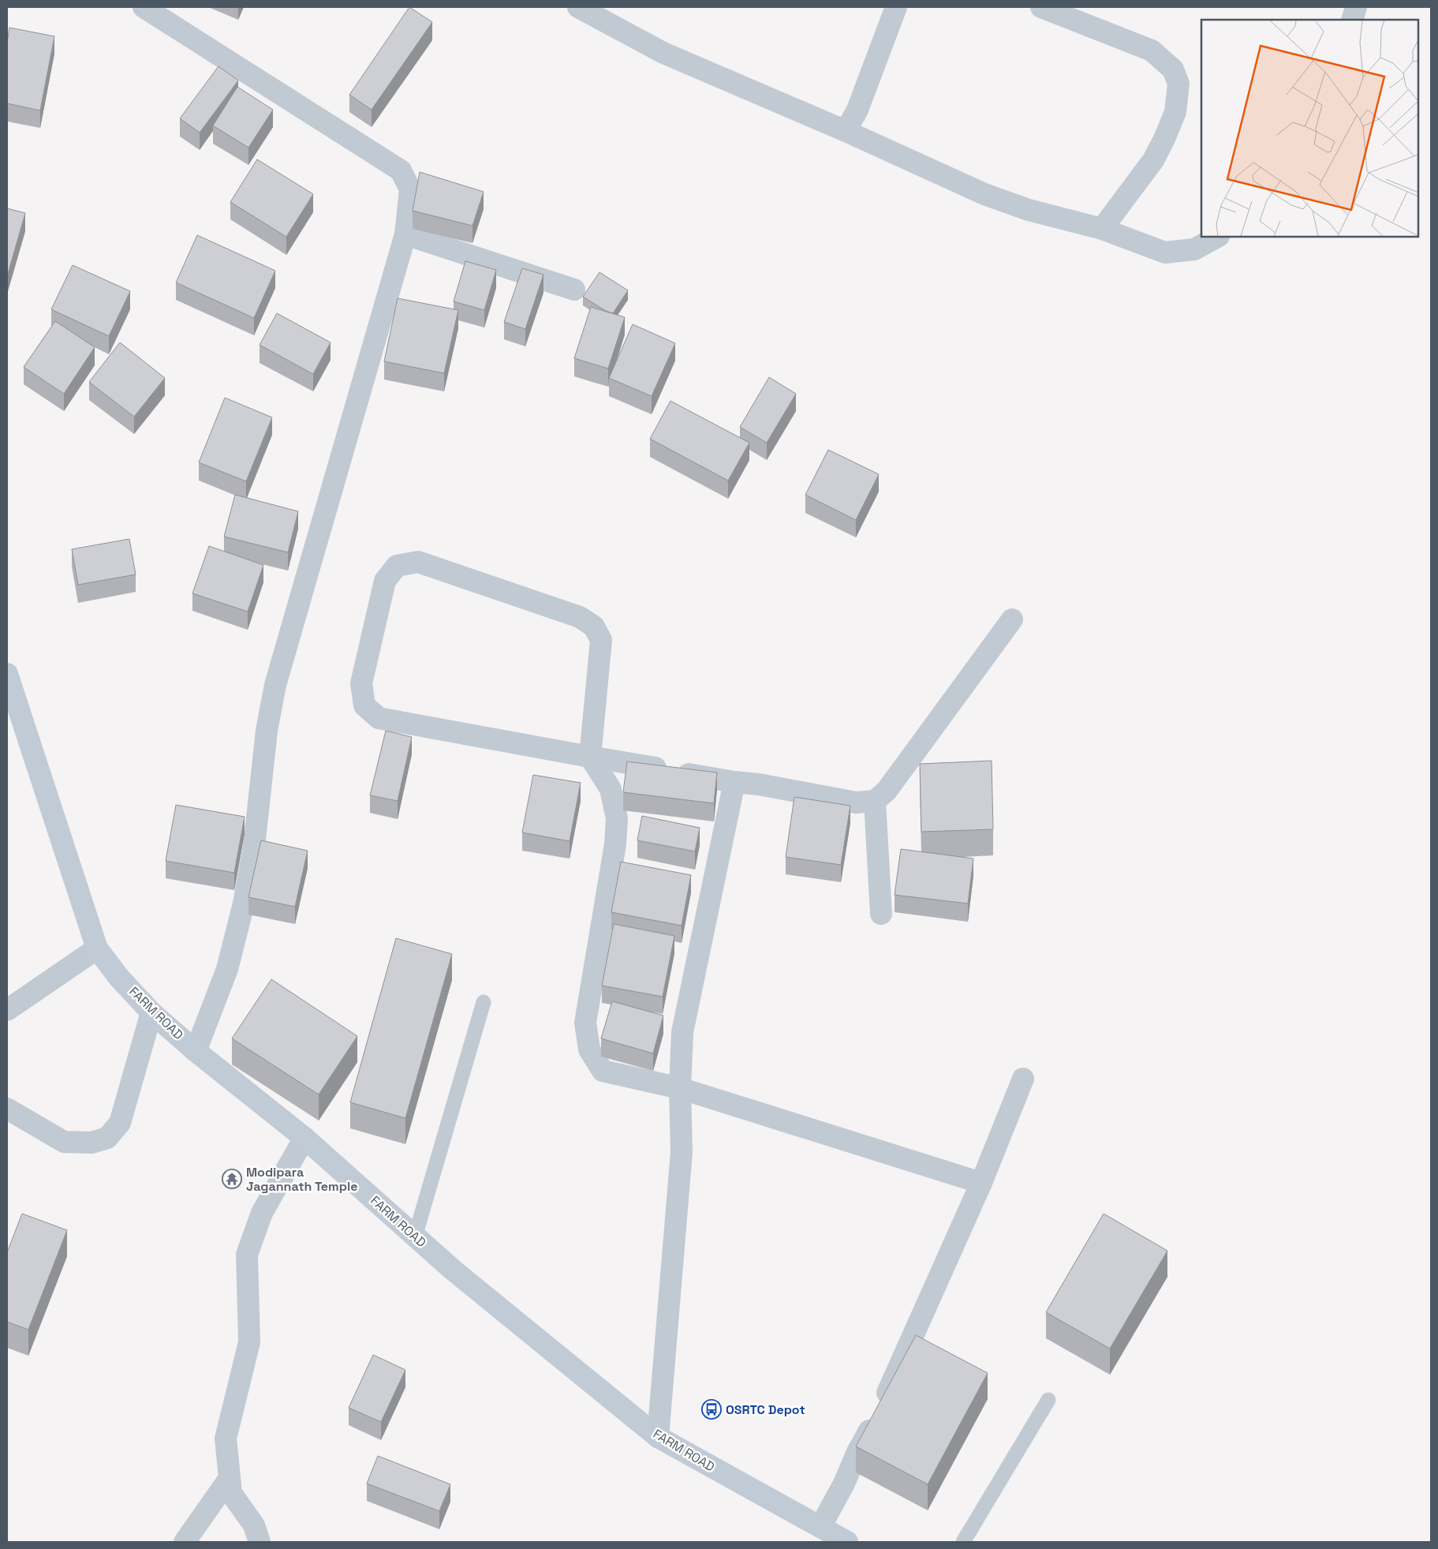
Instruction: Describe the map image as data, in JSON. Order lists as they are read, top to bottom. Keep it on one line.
{"streets":{"main road":["FARM ROAD"]},"places":{"temple":["Modipara Jagannath Temple"],"bus stop":["OSRTC Depot"]}}
